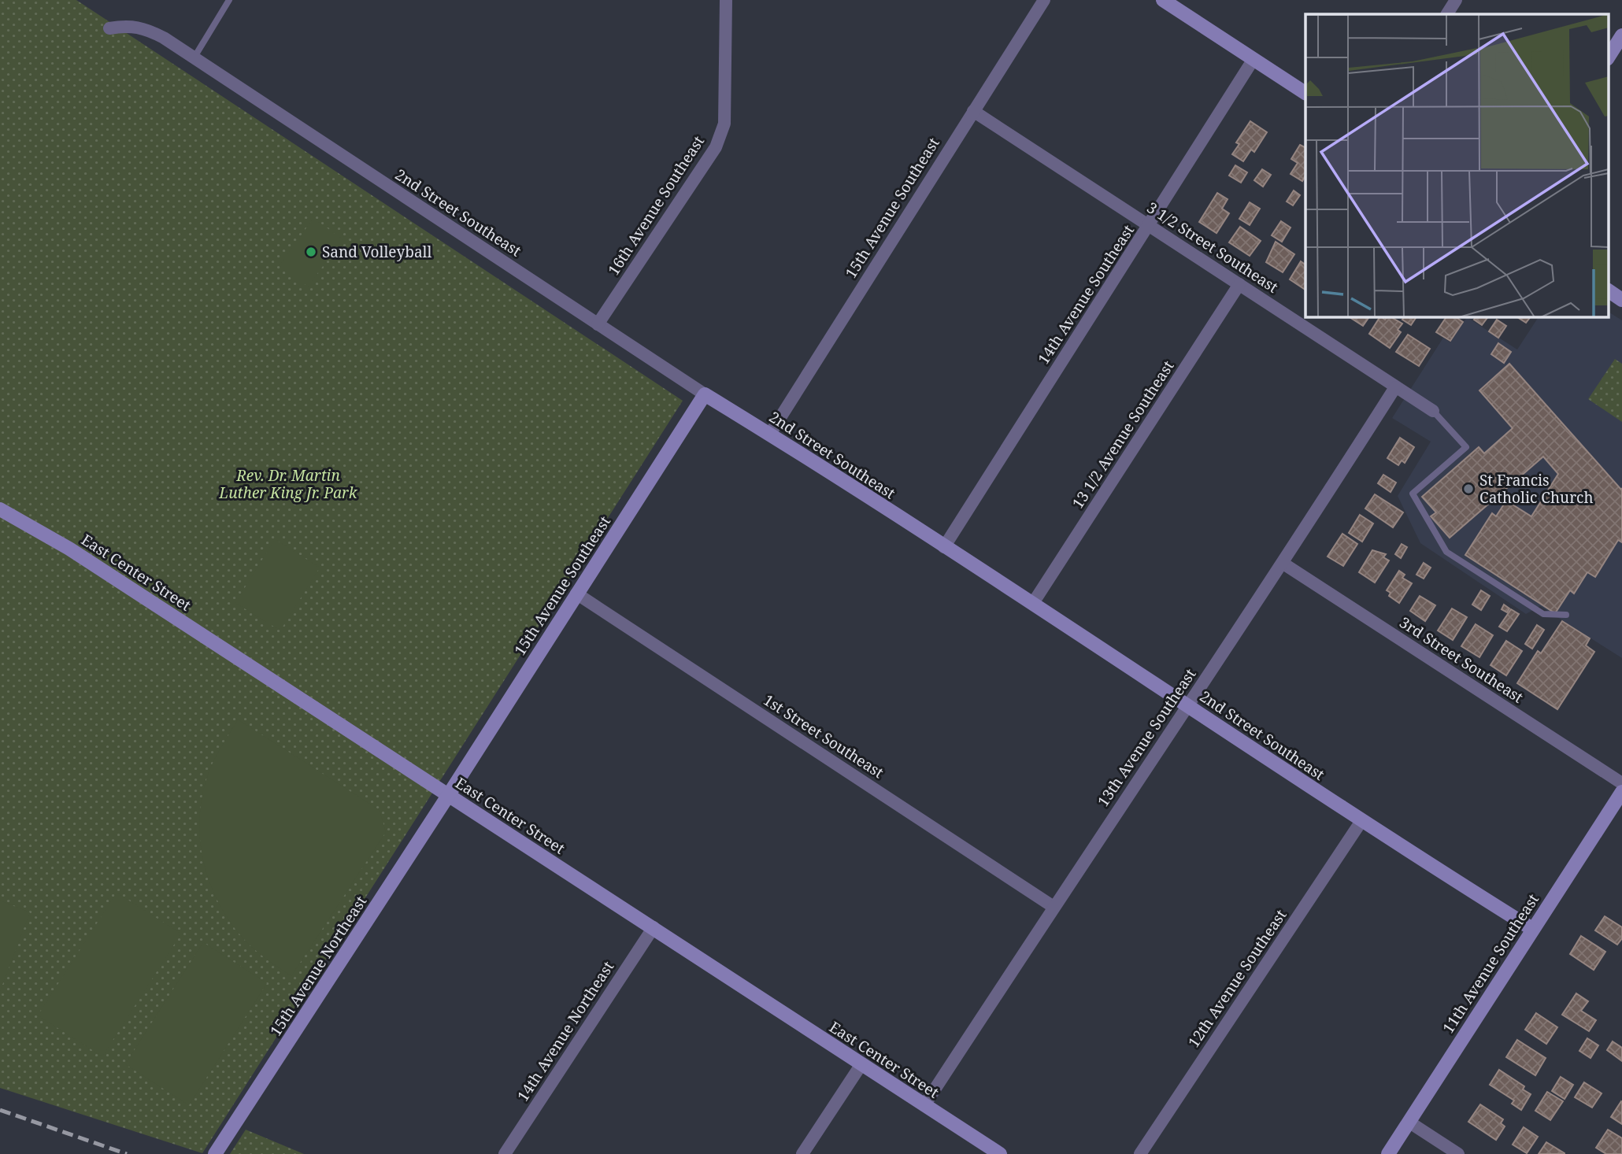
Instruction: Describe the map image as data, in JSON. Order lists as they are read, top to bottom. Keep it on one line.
{"streets":{"street":["16th Avenue Southeast","15th Avenue Southeast","2nd Street Southeast","3 1/2 Street Southeast","14th Avenue Southeast","13 1/2 Avenue Southeast","East Center Street","3rd Street Southeast","1st Street Southeast","13th Avenue Southeast","11th Avenue Southeast","15th Avenue Northeast","12th Avenue Southeast","14th Avenue Northeast"]},"crossings":[["16th Avenue Southeast","2nd Street Southeast"],["15th Avenue Southeast","2nd Street Southeast"],["15th Avenue Southeast","3 1/2 Street Southeast"],["15th Avenue Southeast","East Center Street"],["15th Avenue Southeast","1st Street Southeast"],["15th Avenue Southeast","15th Avenue Northeast"],["2nd Street Southeast","14th Avenue Southeast"],["2nd Street Southeast","13 1/2 Avenue Southeast"],["2nd Street Southeast","13th Avenue Southeast"],["2nd Street Southeast","11th Avenue Southeast"],["2nd Street Southeast","12th Avenue Southeast"],["3 1/2 Street Southeast","14th Avenue Southeast"],["3 1/2 Street Southeast","13 1/2 Avenue Southeast"],["3 1/2 Street Southeast","13th Avenue Southeast"],["East Center Street","13th Avenue Southeast"],["East Center Street","15th Avenue Northeast"],["East Center Street","14th Avenue Northeast"],["3rd Street Southeast","13th Avenue Southeast"],["1st Street Southeast","13th Avenue Southeast"]],"parks":["Rev. Dr. Martin Luther King Jr. Park"],"places":["Sand Volleyball","St Francis Catholic Church"]}
